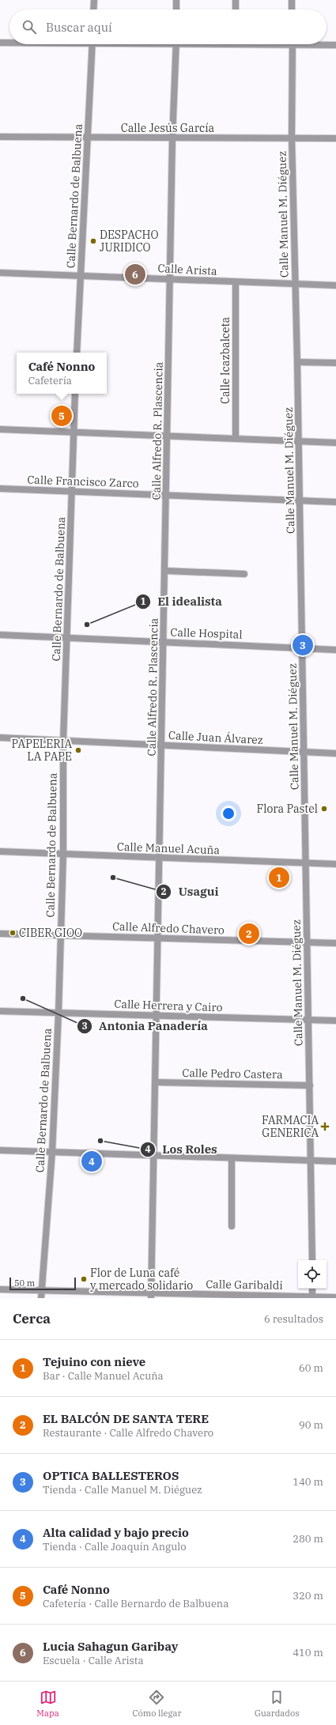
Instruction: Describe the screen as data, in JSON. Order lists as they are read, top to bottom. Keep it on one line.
{"streets":{"street":["Calle Jesús García","Calle Bernardo de Balbuena","Calle Manuel M. Diéguez","Calle Arista","Calle Icazbalceta","Calle Alfredo R. Plascencia","Calle Francisco Zarco","Calle Hospital","Calle Juan Álvarez","Calle Manuel Acuña","Calle Alfredo Chavero","Calle Herrera y Cairo","Calle Pedro Castera","Calle Garibaldi"]},"crossings":[["Calle Jesús García","Calle Bernardo de Balbuena"],["Calle Jesús García","Calle Manuel M. Diéguez"],["Calle Jesús García","Calle Alfredo R. Plascencia"],["Calle Bernardo de Balbuena","Calle Arista"],["Calle Bernardo de Balbuena","Calle Francisco Zarco"],["Calle Bernardo de Balbuena","Calle Hospital"],["Calle Bernardo de Balbuena","Calle Juan Álvarez"],["Calle Bernardo de Balbuena","Calle Manuel Acuña"],["Calle Bernardo de Balbuena","Calle Alfredo Chavero"],["Calle Bernardo de Balbuena","Calle Herrera y Cairo"],["Calle Bernardo de Balbuena","Calle Garibaldi"],["Calle Manuel M. Diéguez","Calle Arista"],["Calle Manuel M. Diéguez","Calle Francisco Zarco"],["Calle Manuel M. Diéguez","Calle Hospital"],["Calle Manuel M. Diéguez","Calle Juan Álvarez"],["Calle Manuel M. Diéguez","Calle Manuel Acuña"],["Calle Manuel M. Diéguez","Calle Alfredo Chavero"],["Calle Manuel M. Diéguez","Calle Herrera y Cairo"],["Calle Manuel M. Diéguez","Calle Pedro Castera"],["Calle Arista","Calle Icazbalceta"],["Calle Arista","Calle Alfredo R. Plascencia"],["Calle Alfredo R. Plascencia","Calle Francisco Zarco"],["Calle Alfredo R. Plascencia","Calle Hospital"],["Calle Alfredo R. Plascencia","Calle Juan Álvarez"],["Calle Alfredo R. Plascencia","Calle Manuel Acuña"],["Calle Alfredo R. Plascencia","Calle Alfredo Chavero"],["Calle Alfredo R. Plascencia","Calle Herrera y Cairo"],["Calle Alfredo R. Plascencia","Calle Pedro Castera"],["Calle Alfredo R. Plascencia","Calle Garibaldi"]],"places":{"other":["DESPACHO JURIDICO","El idealista","PAPELERIA LA PAPE","Flora Pastel","Usagui","CIBER GIOO","Antonia Panadería","Los Roles","Flor de Luna café y mercado solidario"],"health":["FARMACIA GENERICA"]},"scale_bar":"50 m","page":{"search":"Buscar aquí","pins":["6","5","3","1","2","4"],"popup":["Café Nonno","Cafetería"],"scale":"50 m","heading":["Cerca","6 resultados"],"list":[{"mark":"1","name":"Tejuino con nieve","note":"Bar · Calle Manuel Acuña","value":"60 m"},{"mark":"2","name":"EL BALCÓN DE SANTA TERE","note":"Restaurante · Calle Alfredo Chavero","value":"90 m"},{"mark":"3","name":"OPTICA BALLESTEROS","note":"Tienda · Calle Manuel M. Diéguez","value":"140 m"},{"mark":"4","name":"Alta calidad y bajo precio","note":"Tienda · Calle Joaquín Angulo","value":"280 m"},{"mark":"5","name":"Café Nonno","note":"Cafetería · Calle Bernardo de Balbuena","value":"320 m"},{"mark":"6","name":"Lucia Sahagun Garibay","note":"Escuela · Calle Arista","value":"410 m"}],"nav":["Mapa","Cómo llegar","Guardados"]}}
